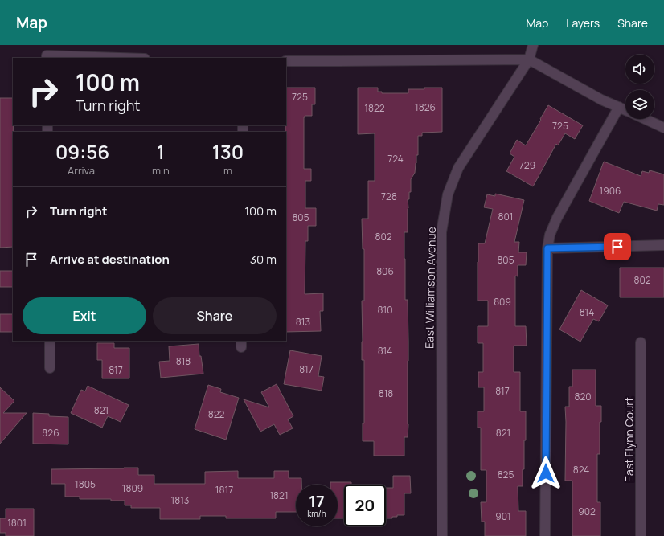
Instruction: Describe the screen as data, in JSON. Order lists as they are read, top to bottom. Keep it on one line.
{"streets":{"street":["East Williamson Avenue","East Flynn Court"]},"house_numbers":["725","1826","1822","725","724","729","1906","728","801","805","802","805","806","802","809","810","814","813","814","818","817","817","817","818","820","821","822","826","821","824","825","1805","1809","1817","1821","1813","902","901","1801"],"page":{"header":"Map","nav":["Map","Layers","Share"],"turn":["100 m","Turn right"],"eta":["09:56","Arrival","1","min","130","m"],"list":[{"name":"Turn right","value":"100 m"},{"name":"Arrive at destination","value":"30 m"}],"buttons":["Exit","Share"],"speed":"17 km/h","limit":"20"}}
